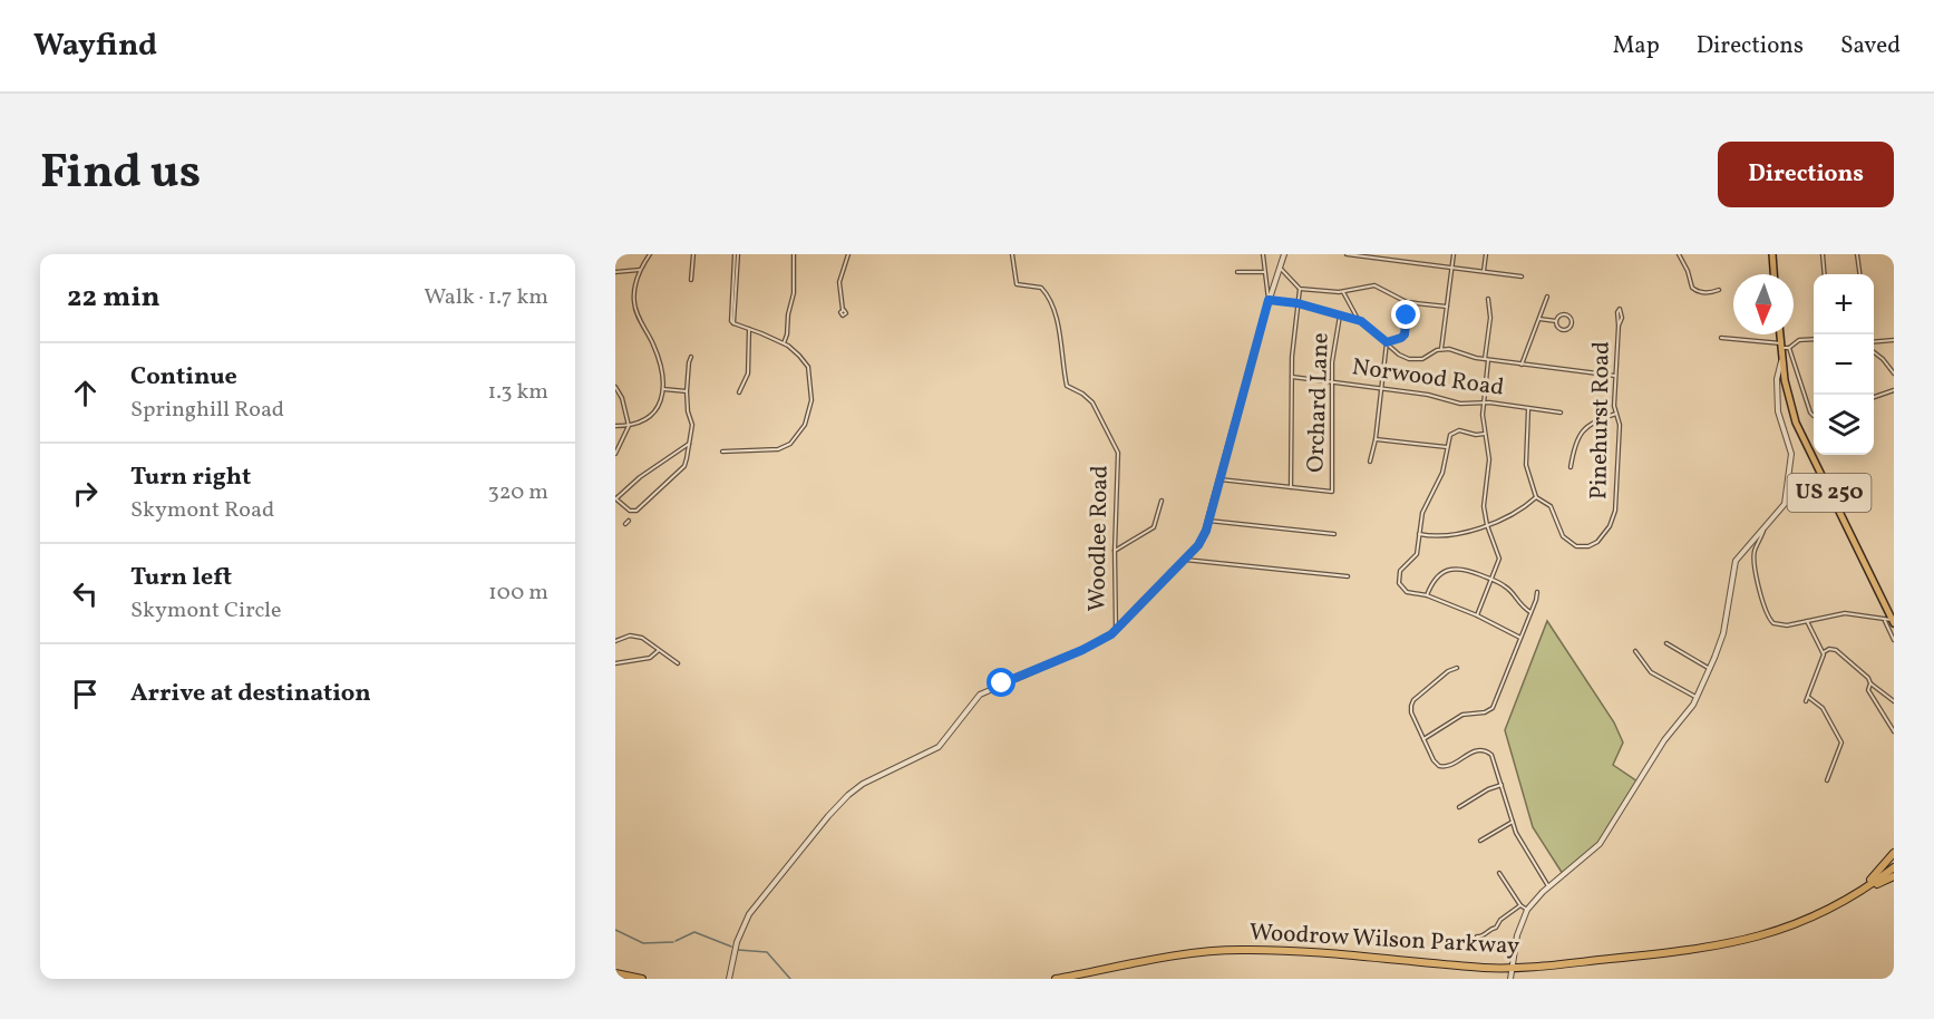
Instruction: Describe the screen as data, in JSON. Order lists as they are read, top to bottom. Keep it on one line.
{"streets":{"highway":["Woodrow Wilson Parkway"],"main road":["US 250"],"street":["Norwood Road","Orchard Lane","Pinehurst Road","Woodlee Road"]},"crossings":[["Norwood Road","Orchard Lane"]],"north":"bottom","page":{"header":"Wayfind","nav":["Map","Directions","Saved"],"title":"Find us","buttons":"Directions","heading":["22 min","Walk · 1.7 km"],"map_buttons":["+","−"],"list":[["Continue","Springhill Road","1.3 km"],["Turn right","Skymont Road","320 m"],["Turn left","Skymont Circle","100 m"],"Arrive at destination"]}}
